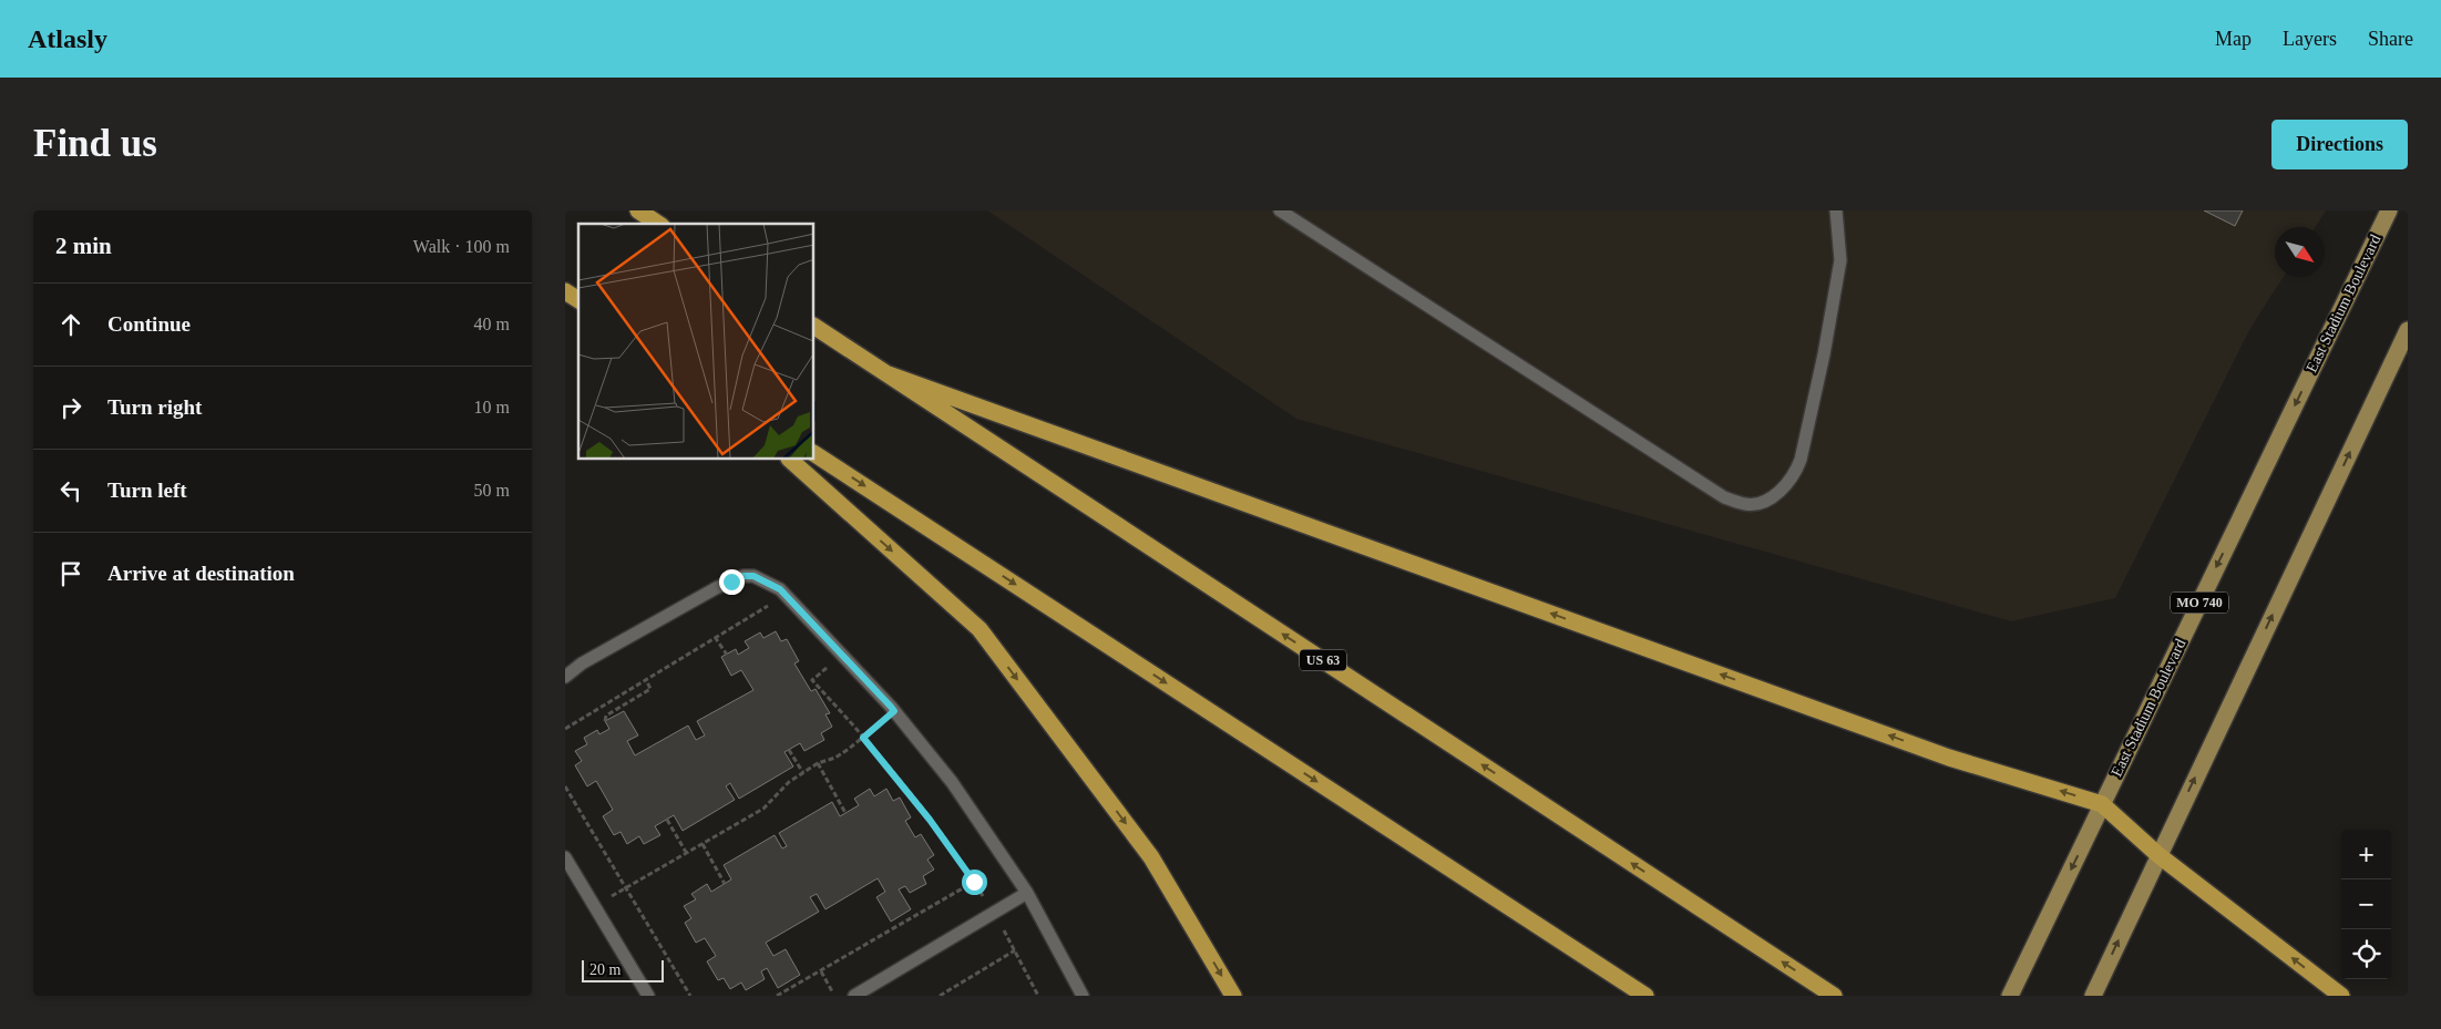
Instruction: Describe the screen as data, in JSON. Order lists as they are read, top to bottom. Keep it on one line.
{"streets":{"highway":["US 63"],"main road":["East Stadium Boulevard","MO 740"]},"scale_bar":"20 m","north":"bottom right","page":{"header":"Atlasly","nav":["Map","Layers","Share"],"buttons":"Directions","title":"Find us","heading":["2 min","Walk · 100 m"],"list":[["Continue","40 m"],["Turn right","10 m"],["Turn left","50 m"],"Arrive at destination"],"map_buttons":["+","−"],"scale":"20 m"}}
